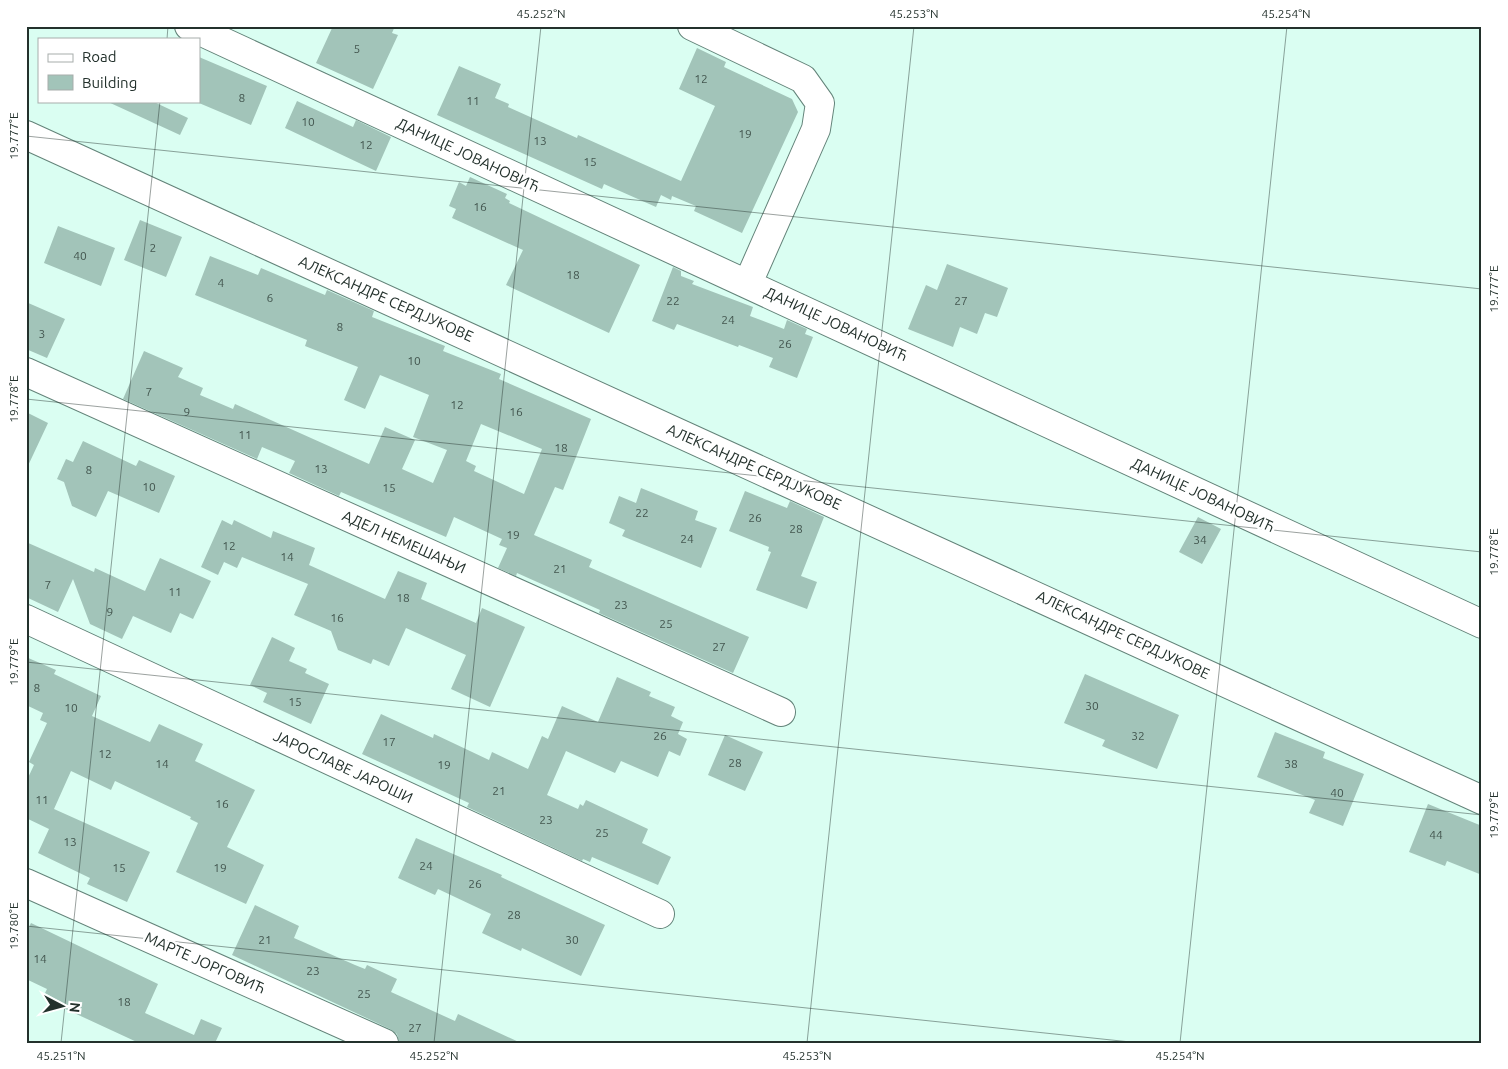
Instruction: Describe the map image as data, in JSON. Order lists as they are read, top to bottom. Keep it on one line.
{"streets":{"street":["ДАНИЦЕ ЈОВАНОВИЋ","АЛЕКСАНДРЕ СЕРДЈУКОВЕ","АДЕЛ НЕМЕШАЊИ","ЈАРОСЛАВЕ ЈАРОШИ","МАРТЕ ЈОРГОВИЋ"]},"house_numbers":["5","12","8","11","10","19","13","12","15","16","2","40","18","4","6","22","27","24","8","3","26","10","7","12","9","16","11","18","13","8","10","15","22","26","28","19","24","34","12","14","21","7","11","18","23","9","16","25","27","8","15","30","10","26","32","17","12","28","14","38","19","21","40","11","16","23","25","44","13","24","15","19","26","28","21","30","14","23","25","18","27"],"legend":["Road","Building"],"north":"right","coordinates":["45.252°N","45.253°N","45.254°N","19.777°E","19.778°E","19.779°E","19.780°E","45.251°N"]}
